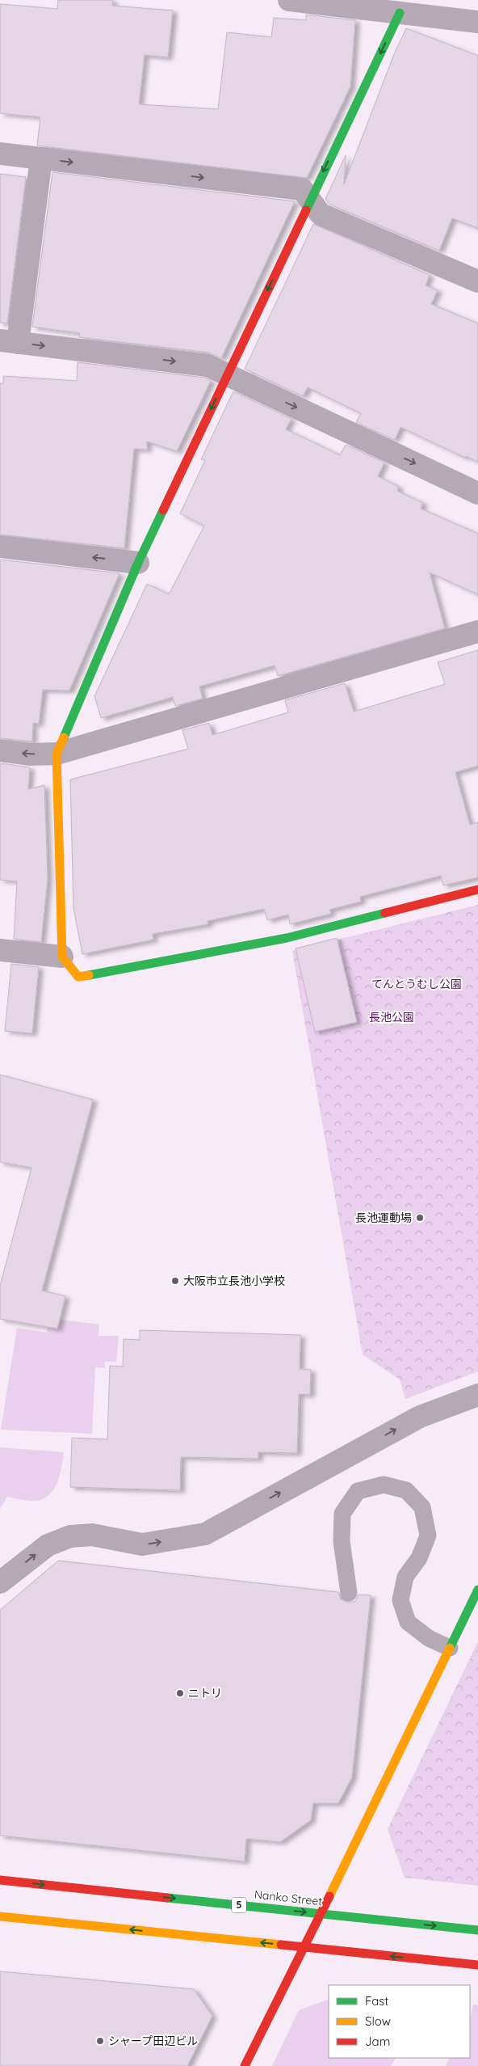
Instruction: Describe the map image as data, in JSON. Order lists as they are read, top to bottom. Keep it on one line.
{"streets":{"street":["Nanko Street","5"]},"parks":["てんとうむし公園","長池公園"],"places":["長池運動場","大阪市立長池小学校","ニトリ","シャープ田辺ビル"],"legend":["Fast","Slow","Jam"]}
